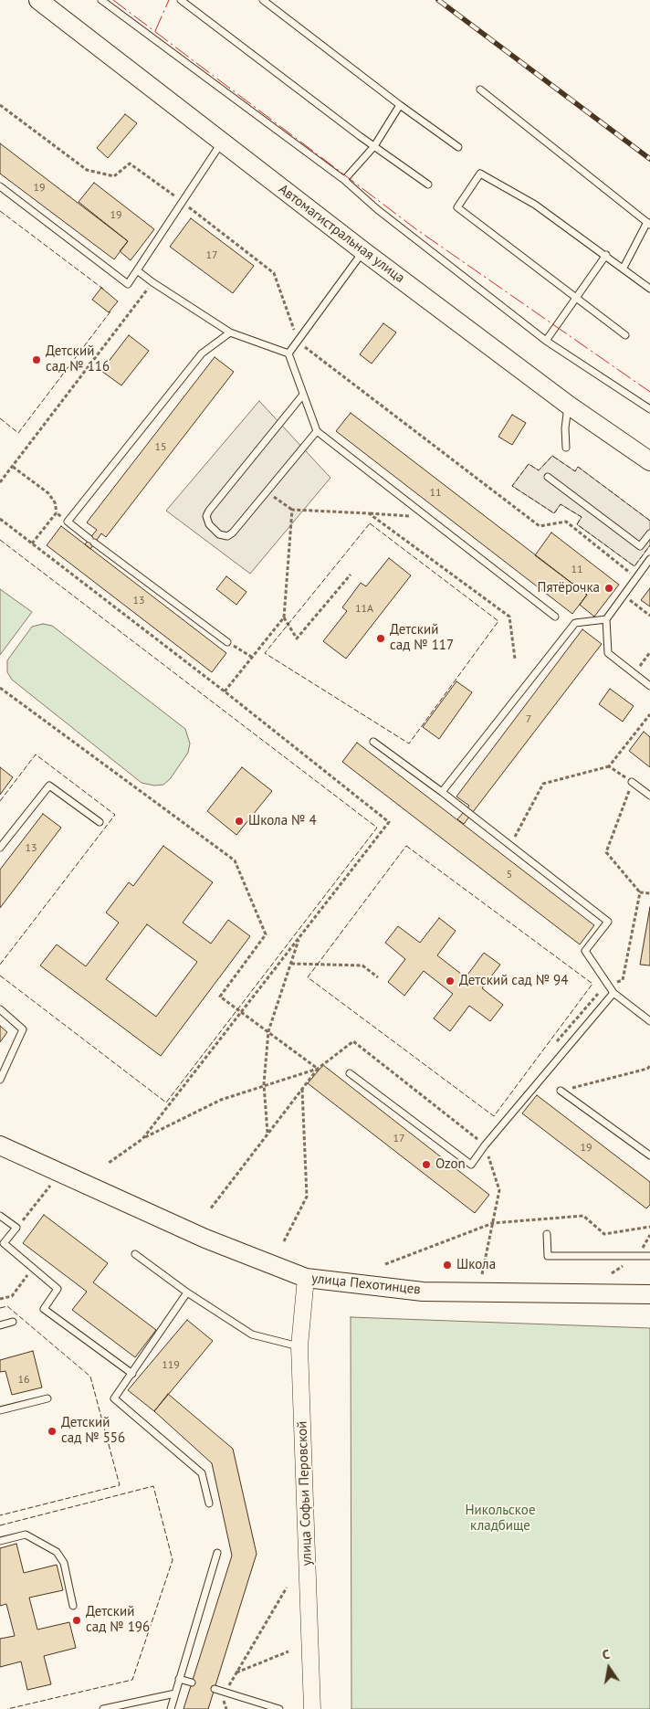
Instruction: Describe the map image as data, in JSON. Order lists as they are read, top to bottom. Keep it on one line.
{"streets":{"main road":["Автомагистральная улица","улица Пехотинцев"],"street":["улица Софьи Перовской"]},"crossings":[["улица Пехотинцев","улица Софьи Перовской"]],"parks":["Никольское кладбище"],"places":["Детский сад № 116","Пятёрочка","Детский сад № 117","Школа № 4","Детский сад № 94","Ozon","Школа","Детский сад № 556","Детский сад № 196"],"house_numbers":["19","19","17","15","11","11","13","11А","7","13","5","17","19","119","16"],"north":"top"}
